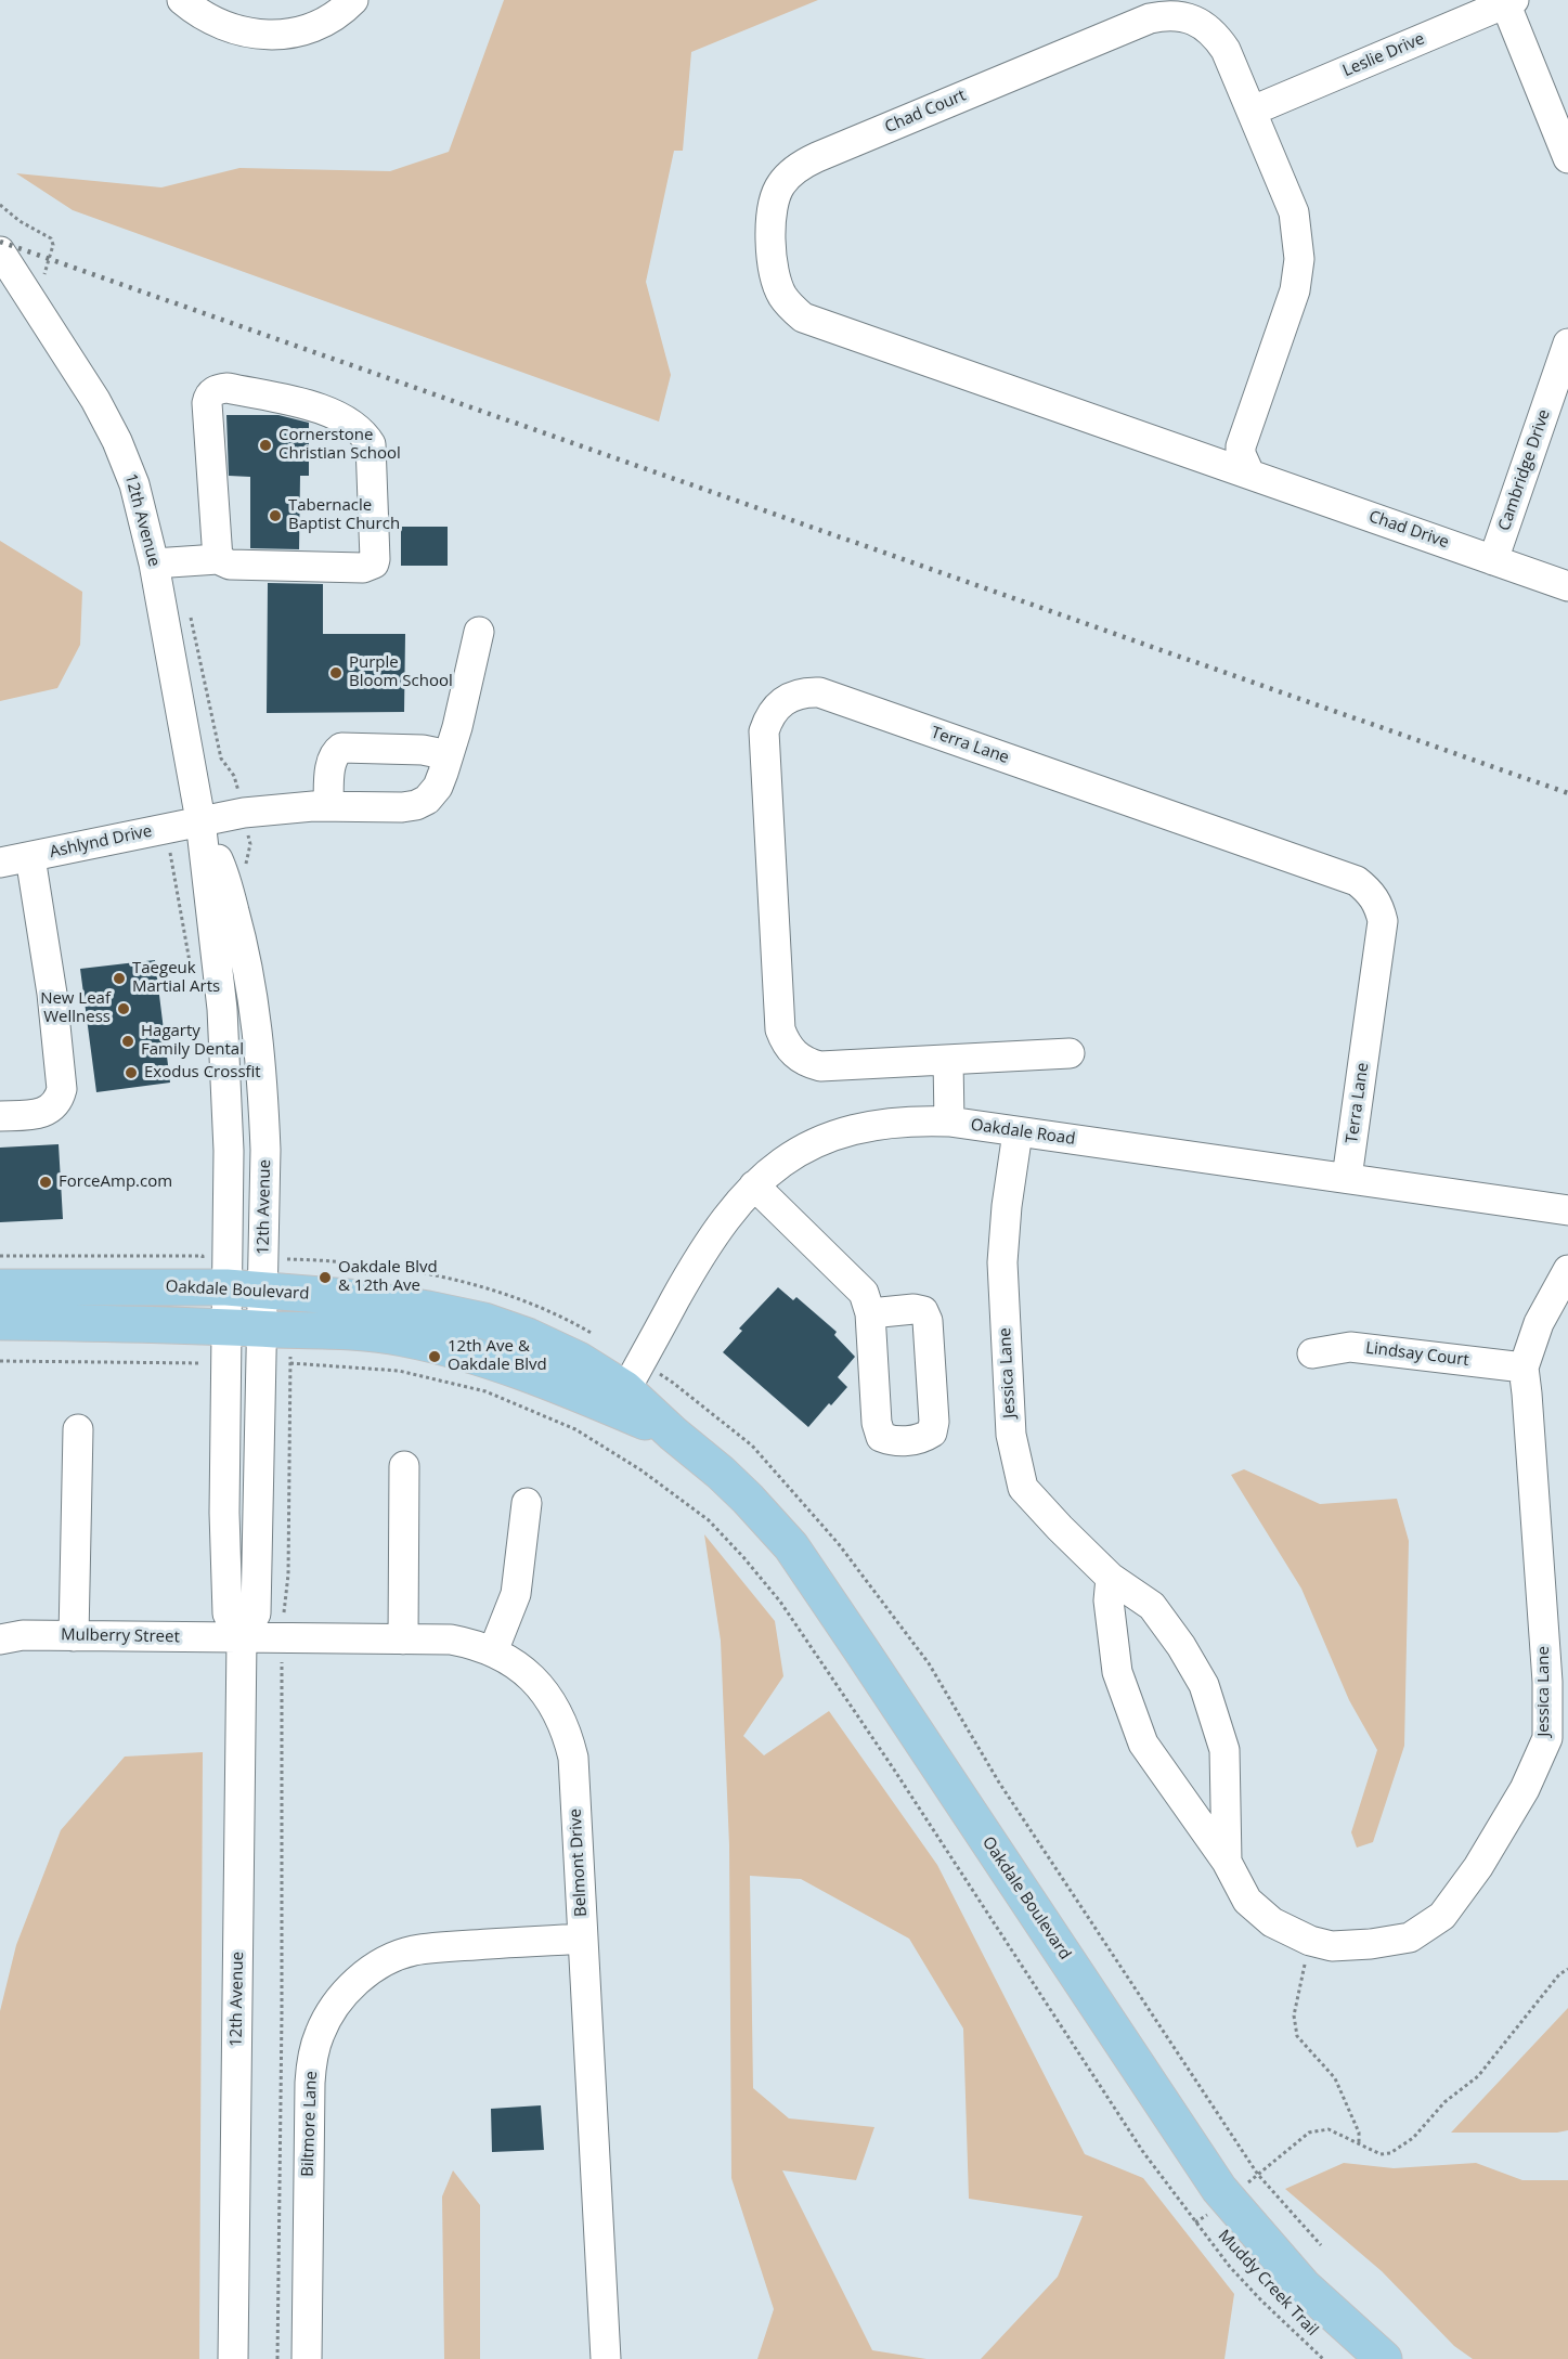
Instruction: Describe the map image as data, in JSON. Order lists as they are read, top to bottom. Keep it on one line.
{"streets":{"main road":["Oakdale Boulevard"],"street":["Leslie Drive","Chad Court","Cambridge Drive","12th Avenue","Chad Drive","Terra Lane","Ashlynd Drive","Oakdale Road","Lindsay Court","Jessica Lane","Mulberry Street","Belmont Drive","Biltmore Lane"],"path":["Muddy Creek Trail"]},"crossings":[["Leslie Drive","Chad Court"],["Chad Court","Chad Drive"],["Cambridge Drive","Chad Drive"],["12th Avenue","Ashlynd Drive"],["12th Avenue","Oakdale Boulevard"],["12th Avenue","Mulberry Street"],["12th Avenue","Belmont Drive"],["12th Avenue","Muddy Creek Trail"],["Terra Lane","Oakdale Road"],["Oakdale Road","Oakdale Boulevard"],["Oakdale Road","Jessica Lane"],["Lindsay Court","Jessica Lane"],["Mulberry Street","Belmont Drive"],["Belmont Drive","Biltmore Lane"]],"places":["Cornerstone Christian School","Tabernacle Baptist Church","Purple Bloom School","Taegeuk Martial Arts","New Leaf Wellness","Hagarty Family Dental","Exodus Crossfit","ForceAmp.com","Oakdale Blvd & 12th Ave","12th Ave & Oakdale Blvd"]}
